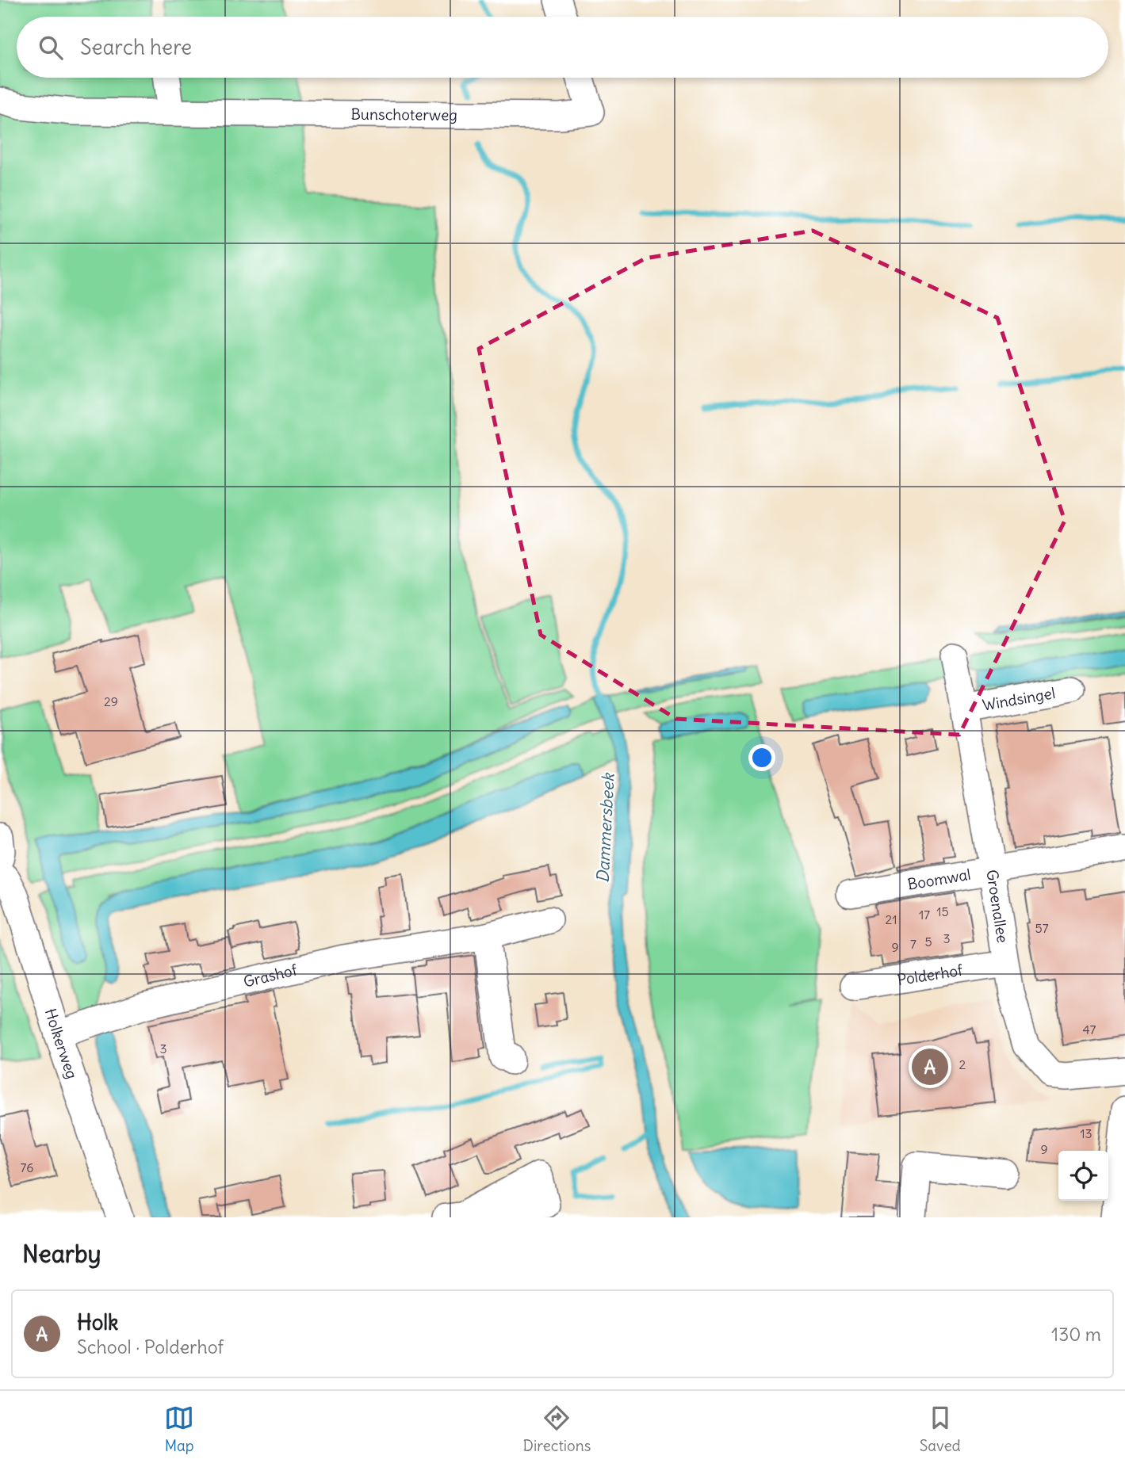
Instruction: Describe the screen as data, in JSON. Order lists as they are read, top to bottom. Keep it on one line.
{"streets":{"street":["Bunschoterweg","Windsingel","Boomwal","Groenallee","Polderhof","Grashof","Holkerweg"]},"crossings":[["Windsingel","Groenallee"],["Boomwal","Groenallee"],["Groenallee","Polderhof"],["Grashof","Holkerweg"]],"water":["Dammersbeek"],"house_numbers":["29","15","17","21","57","3","5","7","9","47","3","2","13","9","76"],"page":{"search":"Search here","pins":"A","heading":"Nearby","list":[{"mark":"A","name":"Holk","note":"School · Polderhof","value":"130 m"}],"nav":["Map","Directions","Saved"]}}
